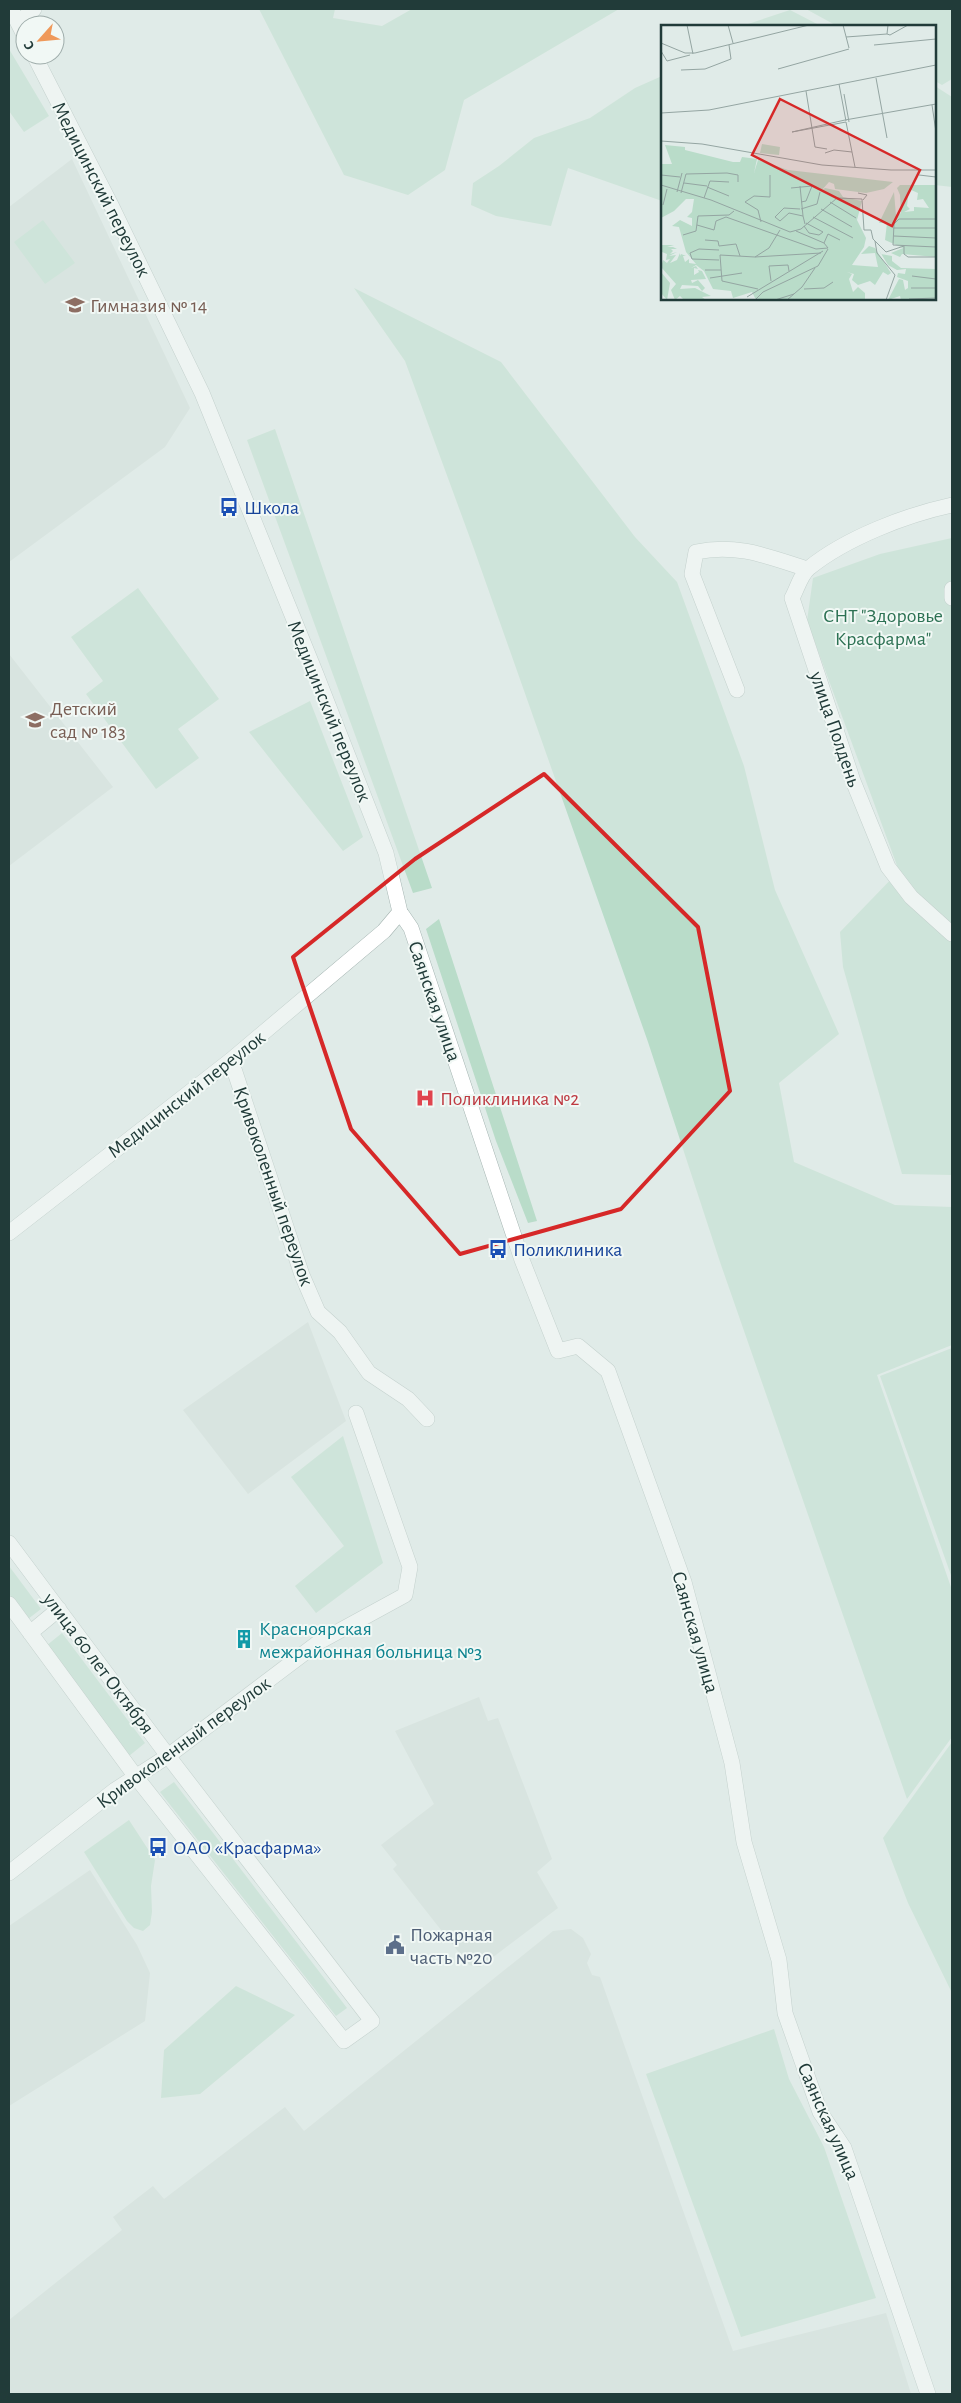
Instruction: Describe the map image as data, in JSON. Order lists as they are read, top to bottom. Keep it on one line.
{"streets":{"street":["Медицинский переулок","улица Полдень","Саянская улица","Кривоколенный переулок","улица 60 лет Октября"]},"crossings":[["Медицинский переулок","Саянская улица"],["Медицинский переулок","Кривоколенный переулок"],["Кривоколенный переулок","улица 60 лет Октября"]],"parks":["СНТ \"Здоровье Красфарма\""],"places":{"school or university":["Гимназия № 14","Детский сад № 183"],"bus stop":["Школа","Поликлиника","ОАО «Красфарма»"],"hospital":["Поликлиника №2"],"building":["Красноярская межрайонная больница №3"],"public building":["Пожарная часть №20"]},"north":"bottom left"}
